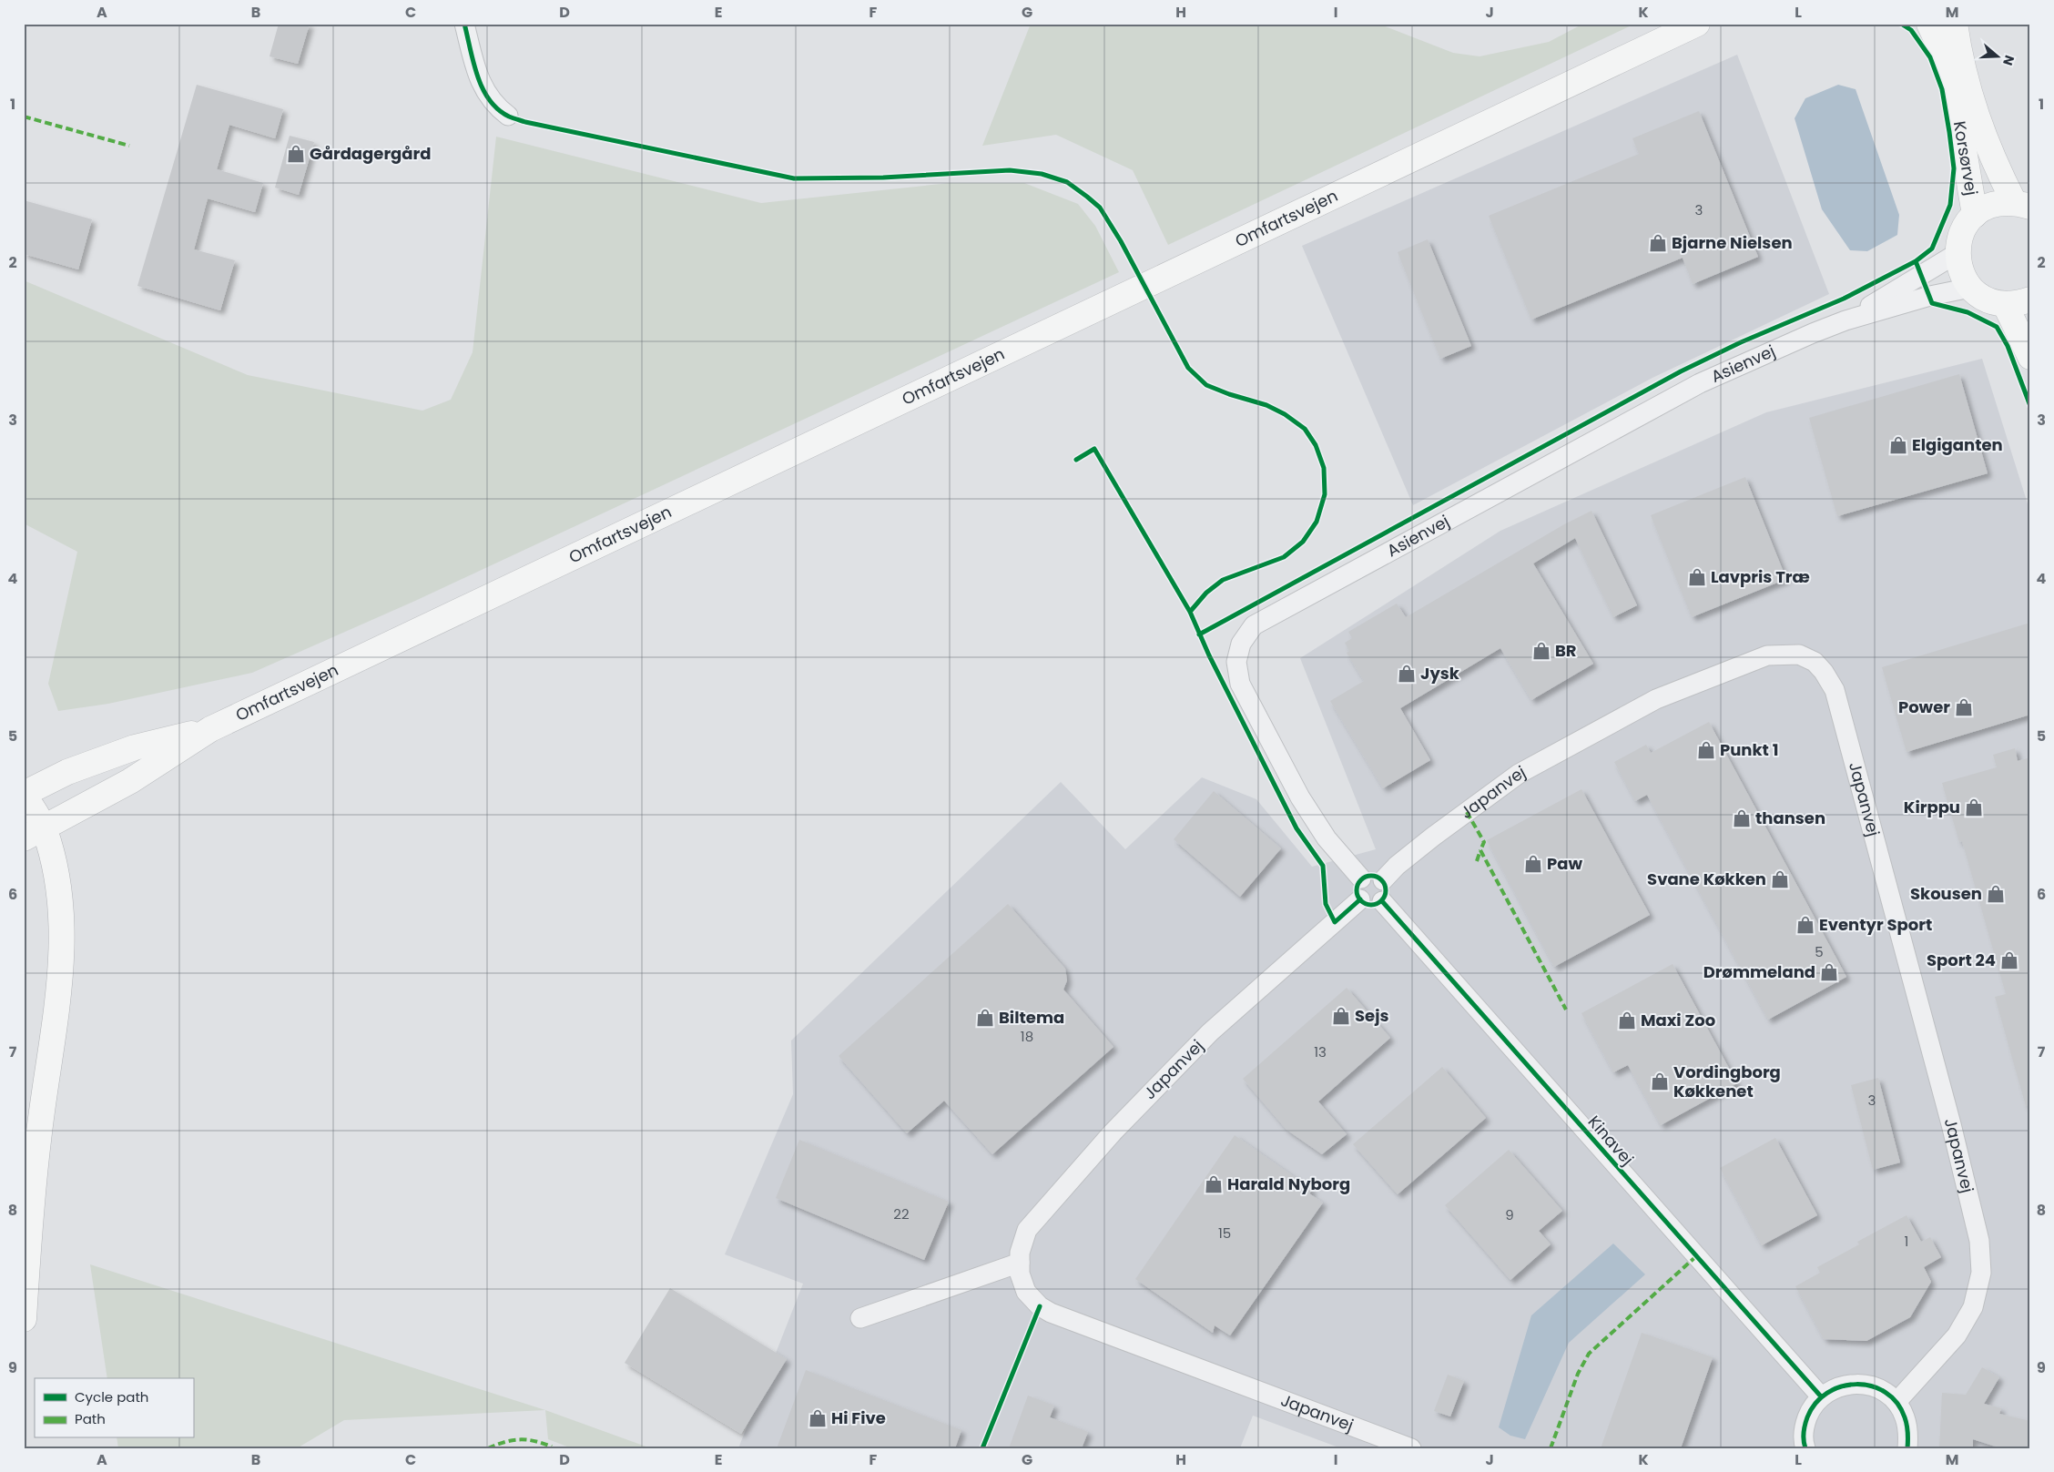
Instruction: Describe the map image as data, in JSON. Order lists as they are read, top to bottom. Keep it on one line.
{"streets":{"main road":["Korsørvej","Omfartsvejen"],"street":["Asienvej","Japanvej","Kinavej"]},"crossings":[["Asienvej","Japanvej"],["Asienvej","Kinavej"],["Japanvej","Kinavej"]],"places":{"shop":["Gårdagergård","Bjarne Nielsen","Elgiganten","Lavpris Træ","BR","Jysk","Power","Punkt 1","Kirppu","thansen","Paw","Svane Køkken","Skousen","Eventyr Sport","Sport 24","Drømmeland","Sejs","Biltema","Maxi Zoo","Vordingborg Køkkenet","Harald Nyborg","Hi Five"]},"house_numbers":["3","5","18","13","3","22","9","15","1"],"legend":["Cycle path","Path"],"north":"right","grid":{"columns":["A","B","C","D","E","F","G","H","I","J","K","L","M"],"rows":["1","2","3","4","5","6","7","8","9"]}}
